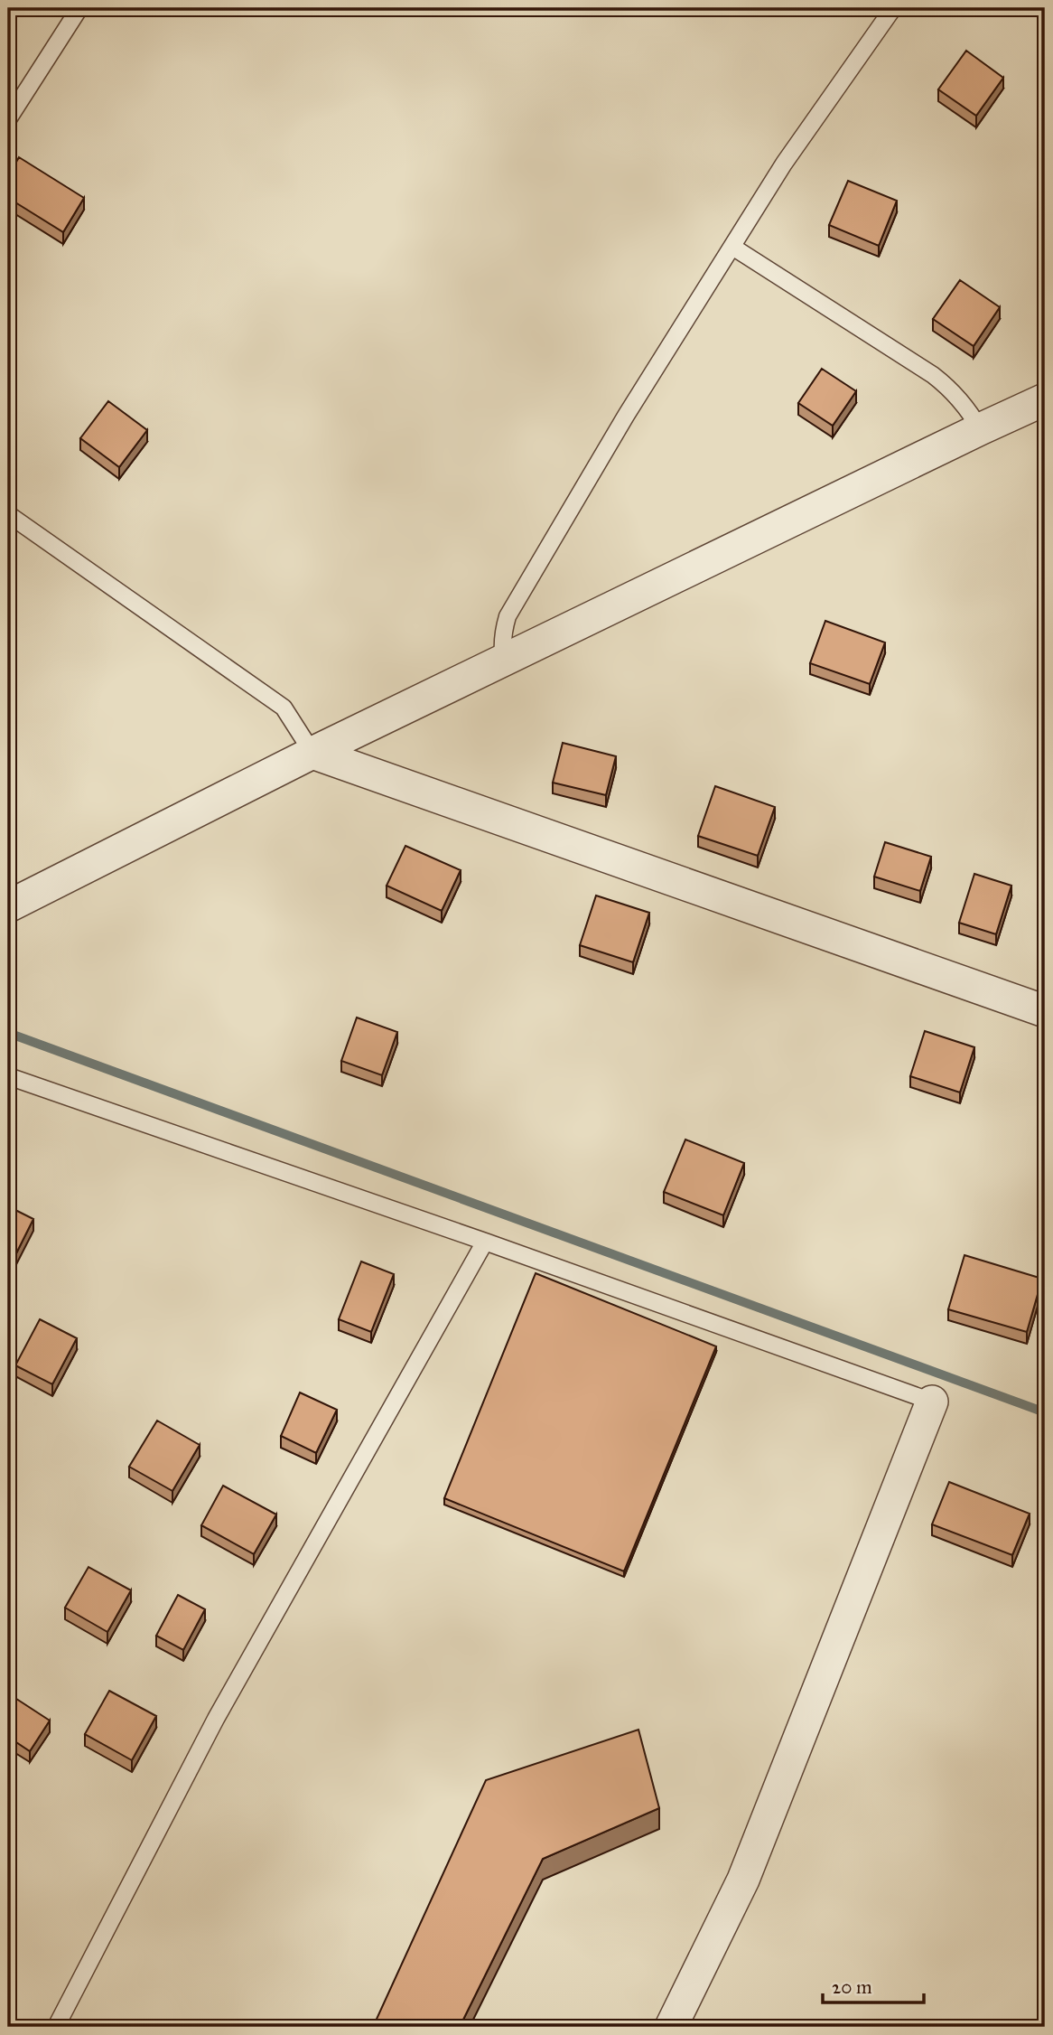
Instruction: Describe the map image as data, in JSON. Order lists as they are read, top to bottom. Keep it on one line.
{"scale_bar":"20 m"}
